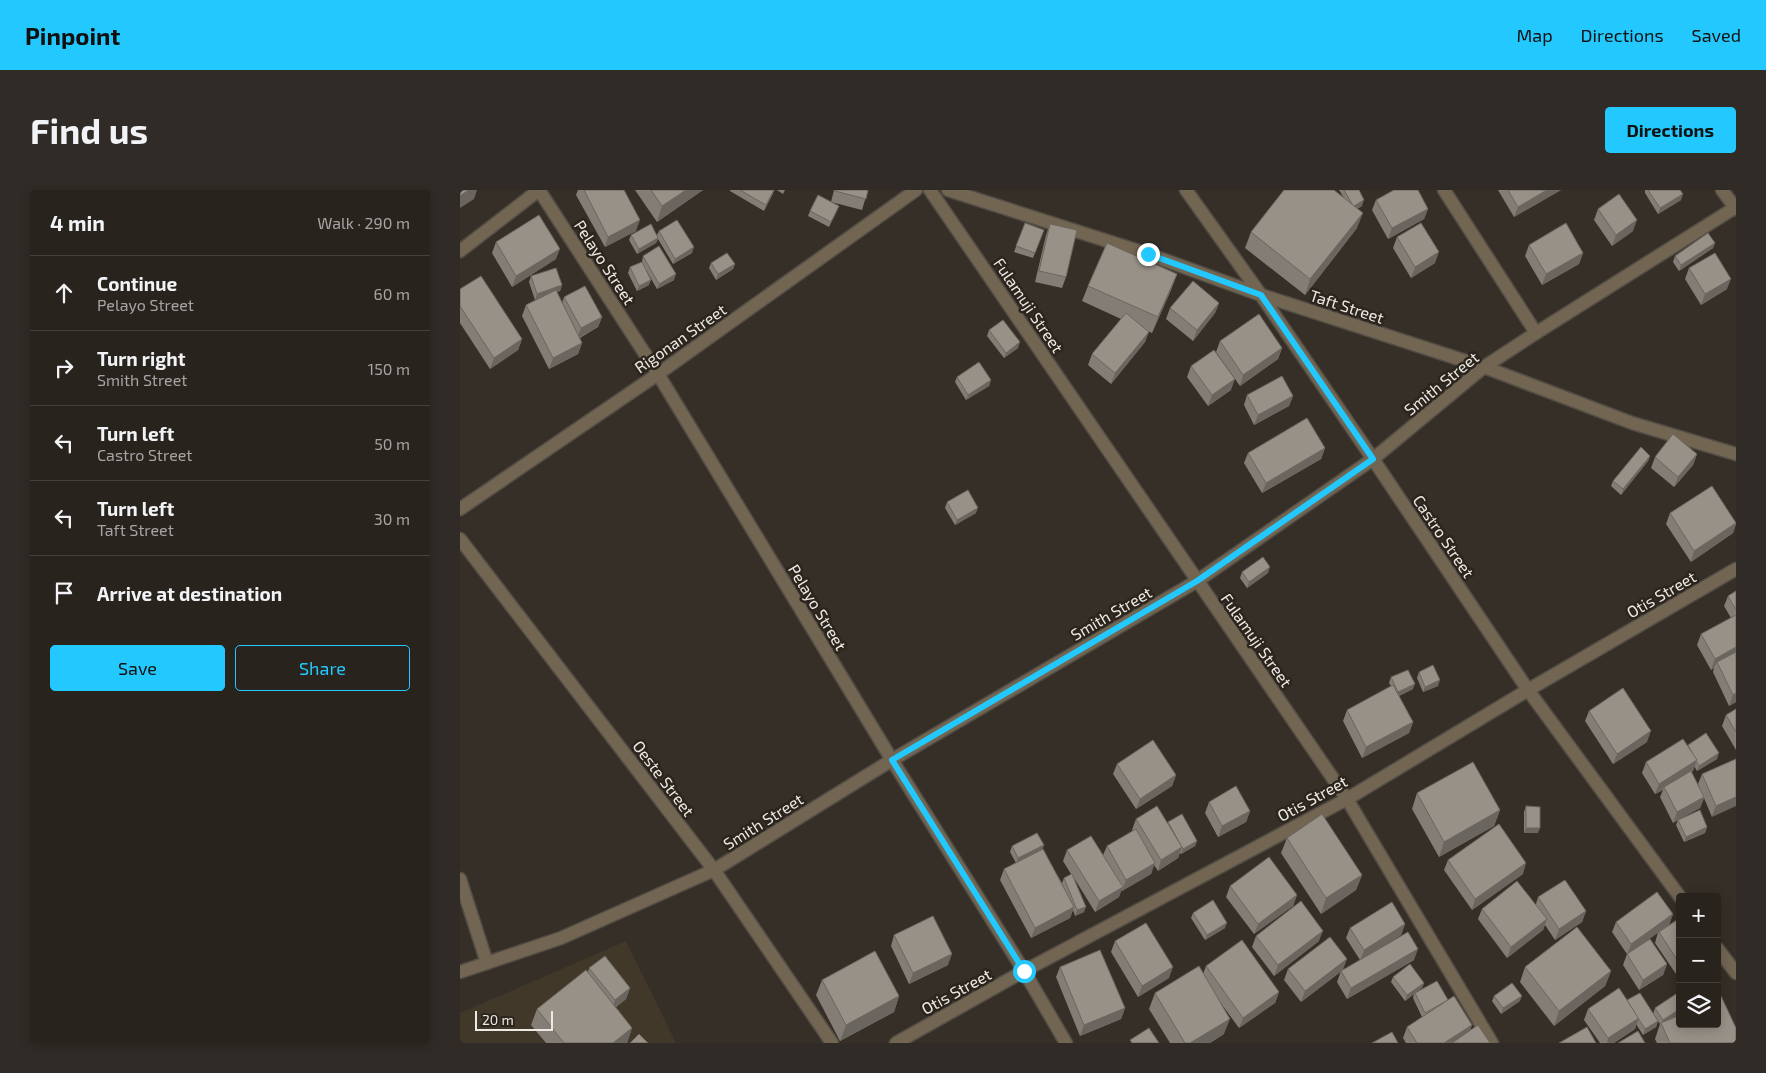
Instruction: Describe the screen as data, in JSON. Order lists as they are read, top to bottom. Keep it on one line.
{"streets":{"street":["Pelayo Street","Fulamuji Street","Taft Street","Rigonan Street","Smith Street","Castro Street","Otis Street","Oeste Street"]},"crossings":[["Pelayo Street","Rigonan Street"],["Pelayo Street","Smith Street"],["Pelayo Street","Otis Street"],["Fulamuji Street","Smith Street"],["Fulamuji Street","Otis Street"],["Taft Street","Smith Street"],["Taft Street","Castro Street"],["Smith Street","Castro Street"],["Smith Street","Oeste Street"],["Castro Street","Otis Street"]],"scale_bar":"20 m","page":{"header":"Pinpoint","nav":["Map","Directions","Saved"],"buttons":["Directions",["Save","Share"]],"title":"Find us","heading":["4 min","Walk · 290 m"],"list":[["Continue","Pelayo Street","60 m"],["Turn right","Smith Street","150 m"],["Turn left","Castro Street","50 m"],["Turn left","Taft Street","30 m"],"Arrive at destination"],"map_buttons":["+","−"],"scale":"20 m"}}
